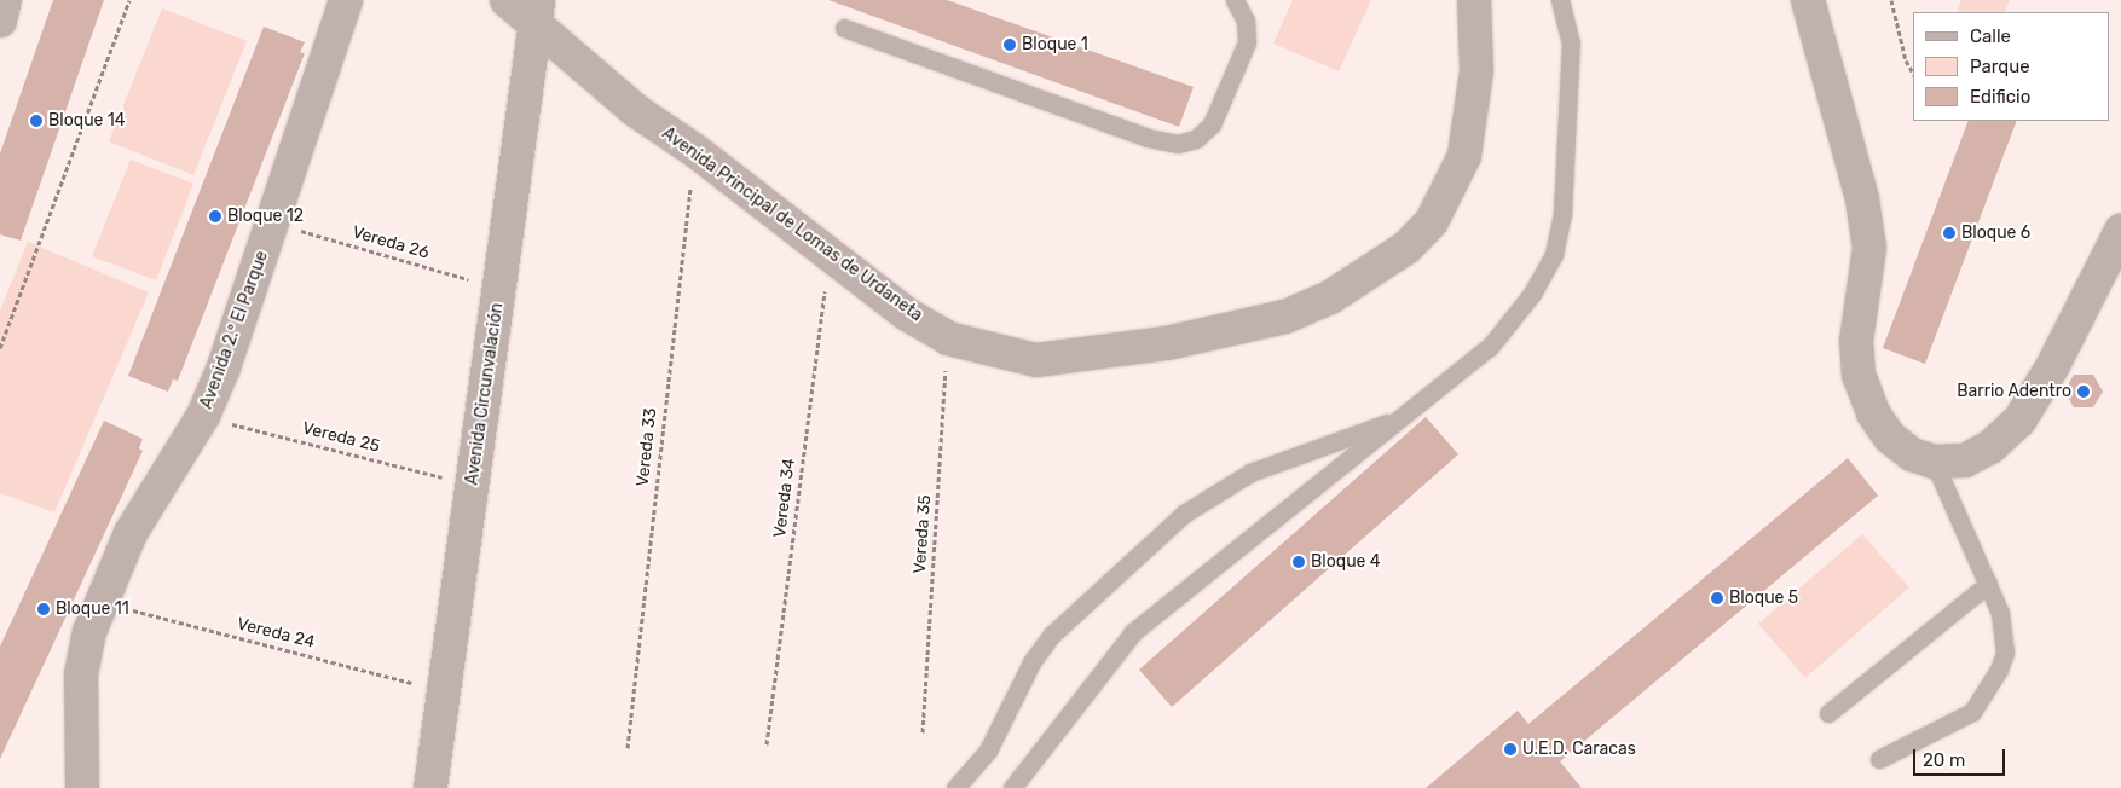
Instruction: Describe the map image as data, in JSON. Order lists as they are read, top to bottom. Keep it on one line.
{"streets":{"street":["Avenida Principal de Lomas de Urdaneta","Avenida 2.° El Parque","Avenida Circunvalación"],"path":["Vereda 26","Vereda 25","Vereda 33","Vereda 34","Vereda 35","Vereda 24"]},"crossings":[["Avenida Principal de Lomas de Urdaneta","Avenida Circunvalación"],["Avenida Principal de Lomas de Urdaneta","Vereda 33"],["Avenida Principal de Lomas de Urdaneta","Vereda 34"],["Avenida Principal de Lomas de Urdaneta","Vereda 35"],["Vereda 26","Avenida 2.° El Parque"],["Vereda 26","Avenida Circunvalación"],["Avenida 2.° El Parque","Vereda 25"],["Avenida 2.° El Parque","Vereda 24"],["Avenida Circunvalación","Vereda 25"],["Avenida Circunvalación","Vereda 24"]],"places":["Bloque 1","Bloque 14","Bloque 12","Bloque 6","Barrio Adentro","Bloque 4","Bloque 5","Bloque 11","U.E.D. Caracas"],"legend":["Calle","Parque","Edificio"],"scale_bar":"20 m"}
